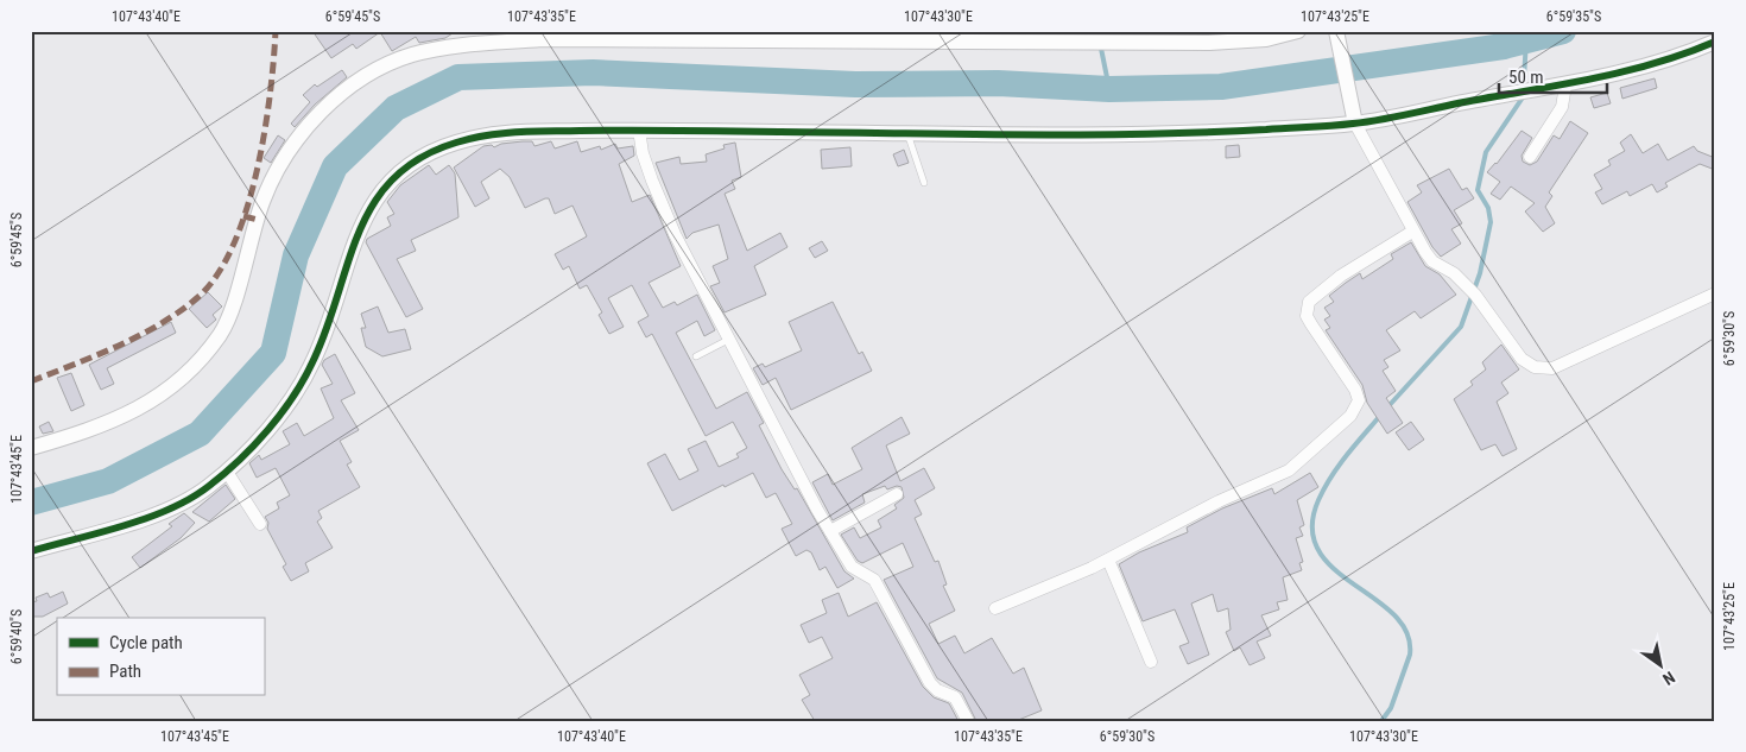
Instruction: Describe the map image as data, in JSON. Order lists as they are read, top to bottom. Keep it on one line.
{"legend":["Cycle path","Path"],"scale_bar":"50 m","north":"bottom right","coordinates":["107°43'40\"E","6°59'45\"S","107°43'35\"E","107°43'30\"E","107°43'25\"E","6°59'35\"S","6°59'30\"S","107°43'45\"E","6°59'40\"S"]}
